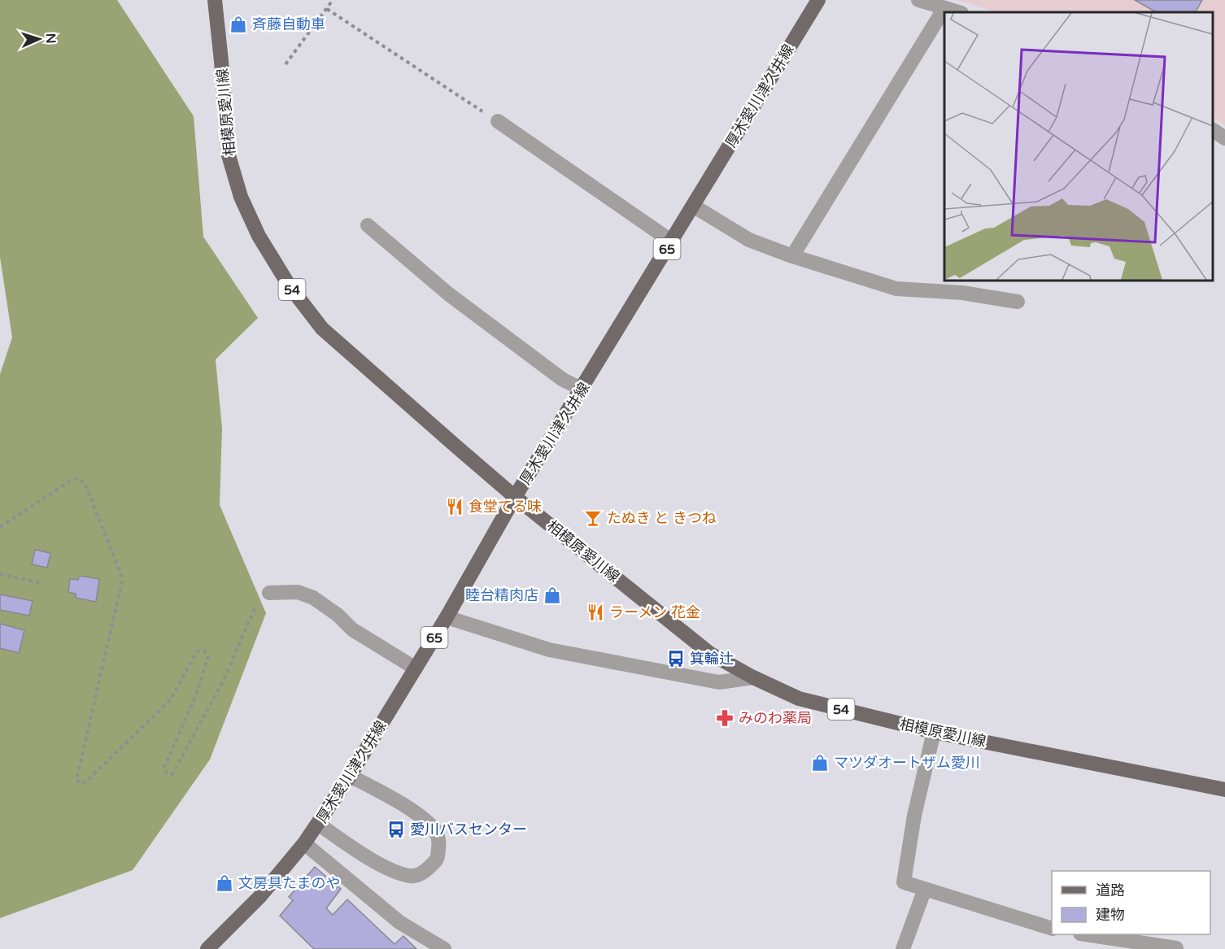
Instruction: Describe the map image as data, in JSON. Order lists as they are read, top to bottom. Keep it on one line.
{"streets":{"main road":["厚木愛川津久井線","相模原愛川線","65","54"]},"crossings":[["厚木愛川津久井線","相模原愛川線"]],"places":{"shop":["斉藤自動車","睦台精肉店","マツダオートザム愛川","文房具たまのや"],"restaurant":["食堂てる味","ラーメン 花金"],"bar":["たぬき と きつね"],"bus stop":["箕輪辻","愛川バスセンター"],"pharmacy":["みのわ薬局"]},"legend":["道路","建物"],"north":"right"}
